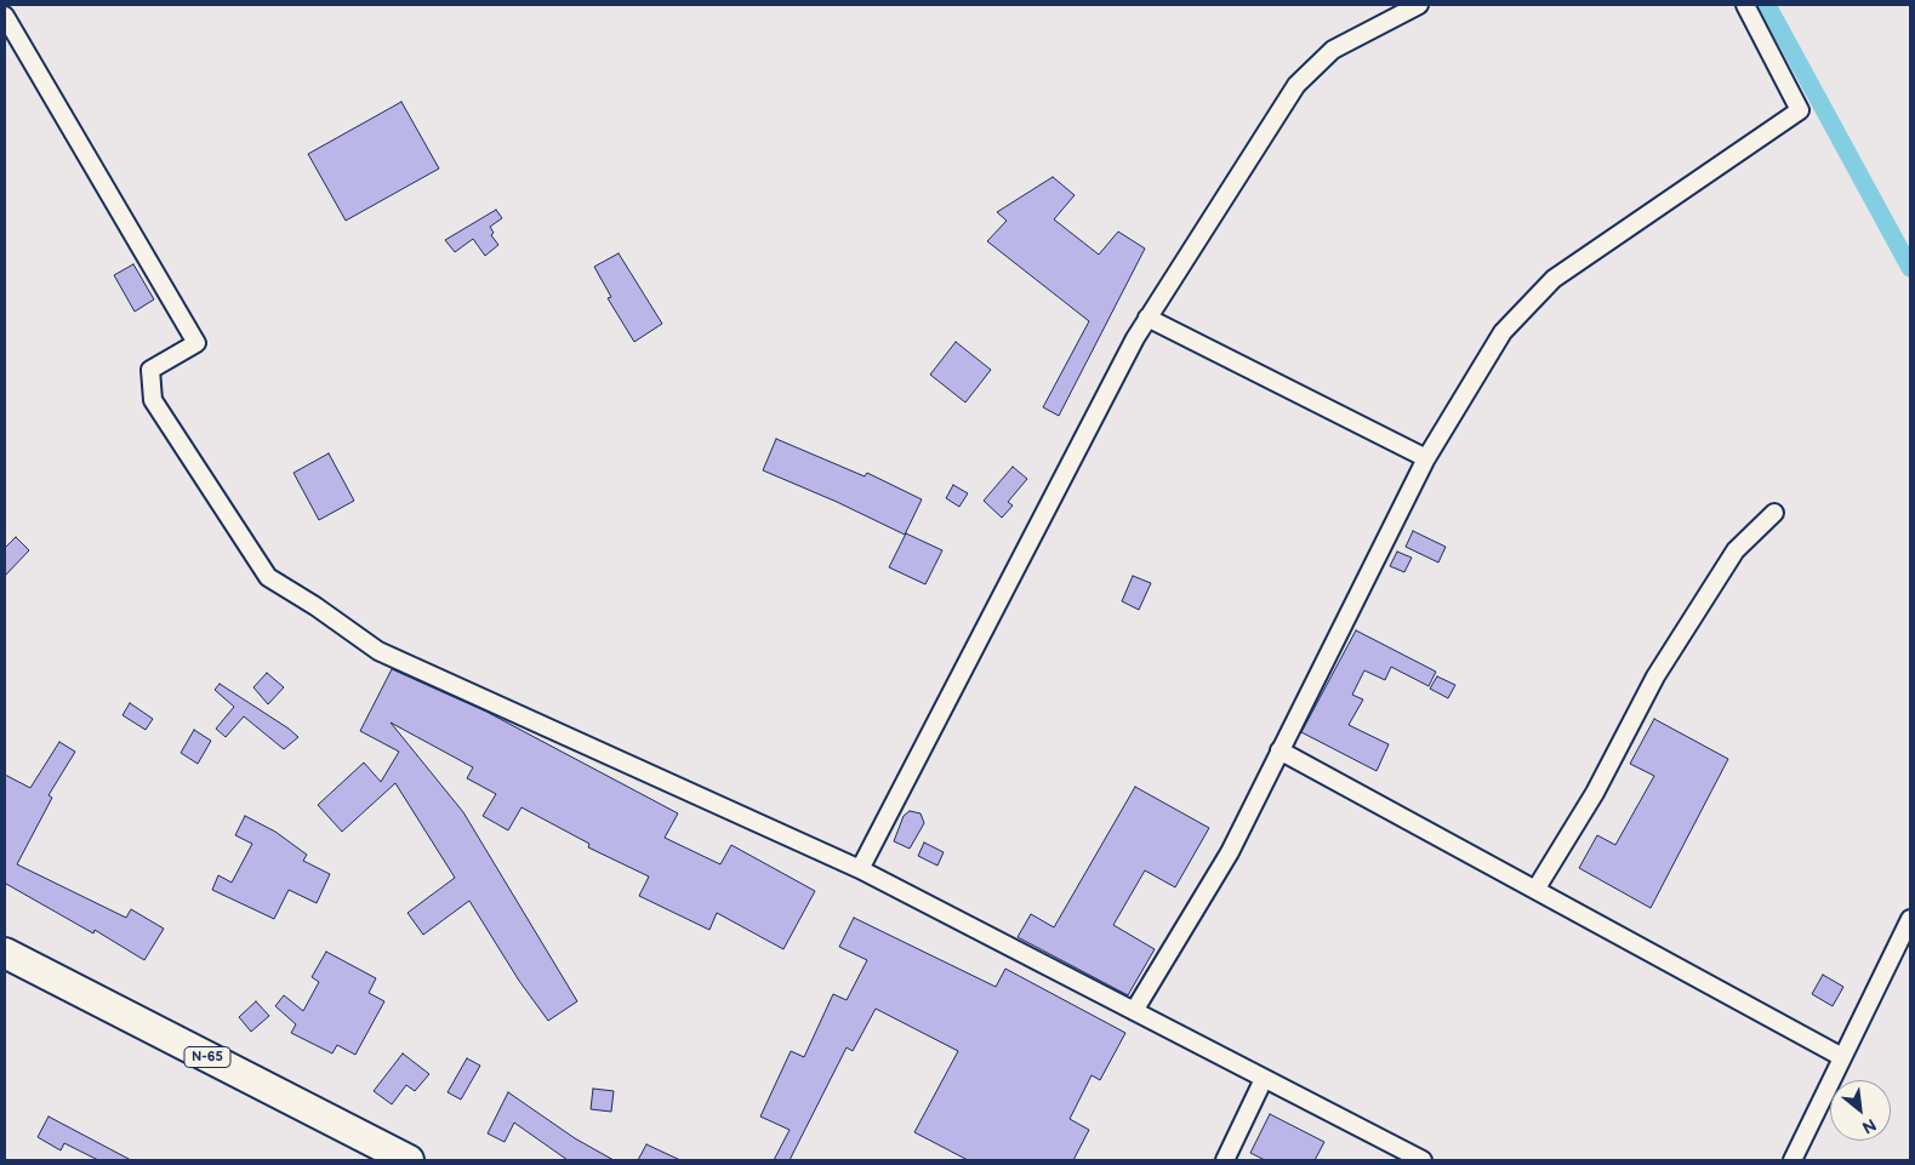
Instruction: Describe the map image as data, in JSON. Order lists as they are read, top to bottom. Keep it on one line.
{"streets":{"highway":["N-65"]},"north":"bottom right"}
